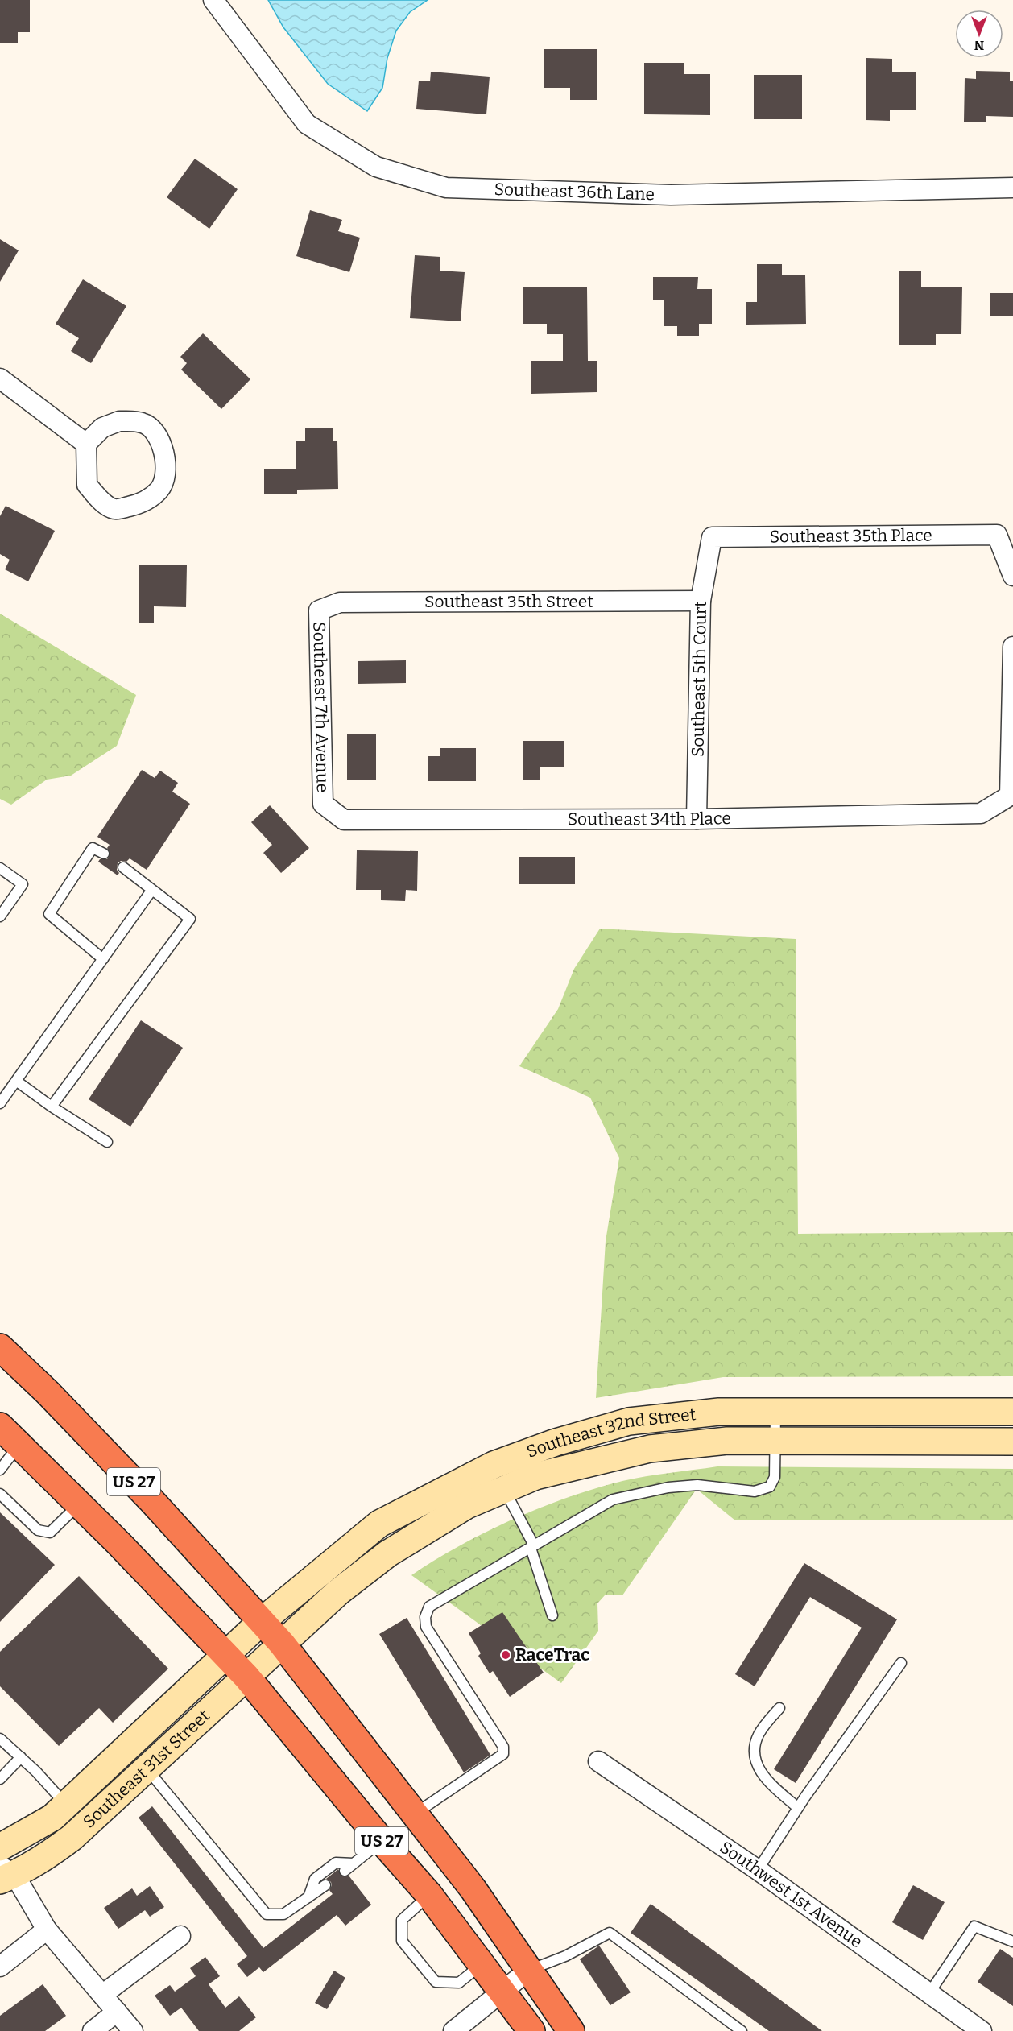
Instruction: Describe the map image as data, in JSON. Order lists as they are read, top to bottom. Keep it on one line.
{"streets":{"highway":["US 27"],"main road":["Southeast 32nd Street","Southeast 31st Street"],"street":["Southeast 36th Lane","Southeast 35th Place","Southeast 35th Street","Southeast 5th Court","Southeast 7th Avenue","Southeast 34th Place","Southwest 1st Avenue"]},"crossings":[["Southeast 35th Place","Southeast 5th Court"],["Southeast 35th Street","Southeast 5th Court"],["Southeast 35th Street","Southeast 7th Avenue"],["Southeast 5th Court","Southeast 34th Place"],["Southeast 7th Avenue","Southeast 34th Place"],["Southeast 32nd Street","US 27"],["Southeast 32nd Street","Southeast 31st Street"],["US 27","Southeast 31st Street"]],"places":["RaceTrac"],"north":"bottom"}
